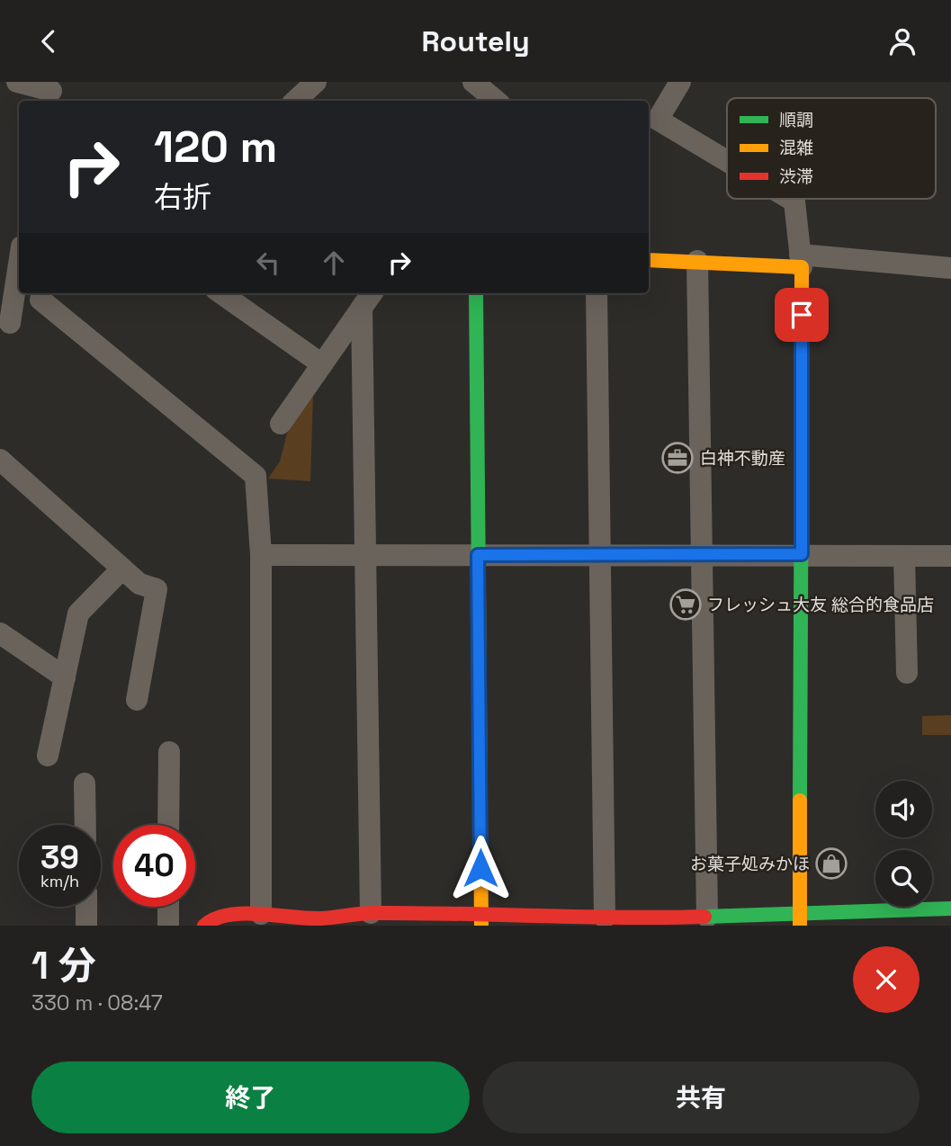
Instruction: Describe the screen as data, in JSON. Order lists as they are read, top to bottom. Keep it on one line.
{"places":{"office":["白神不動産"],"supermarket":["フレッシュ大友 総合的食品店"],"shop":["お菓子処みかほ"]},"legend":["順調","混雑","渋滞"],"page":{"header":"Routely","turn":["120 m","右折"],"speed":"39 km/h","limit":"40","heading":["1 分","330 m · 08:47"],"buttons":["終了","共有"]}}
